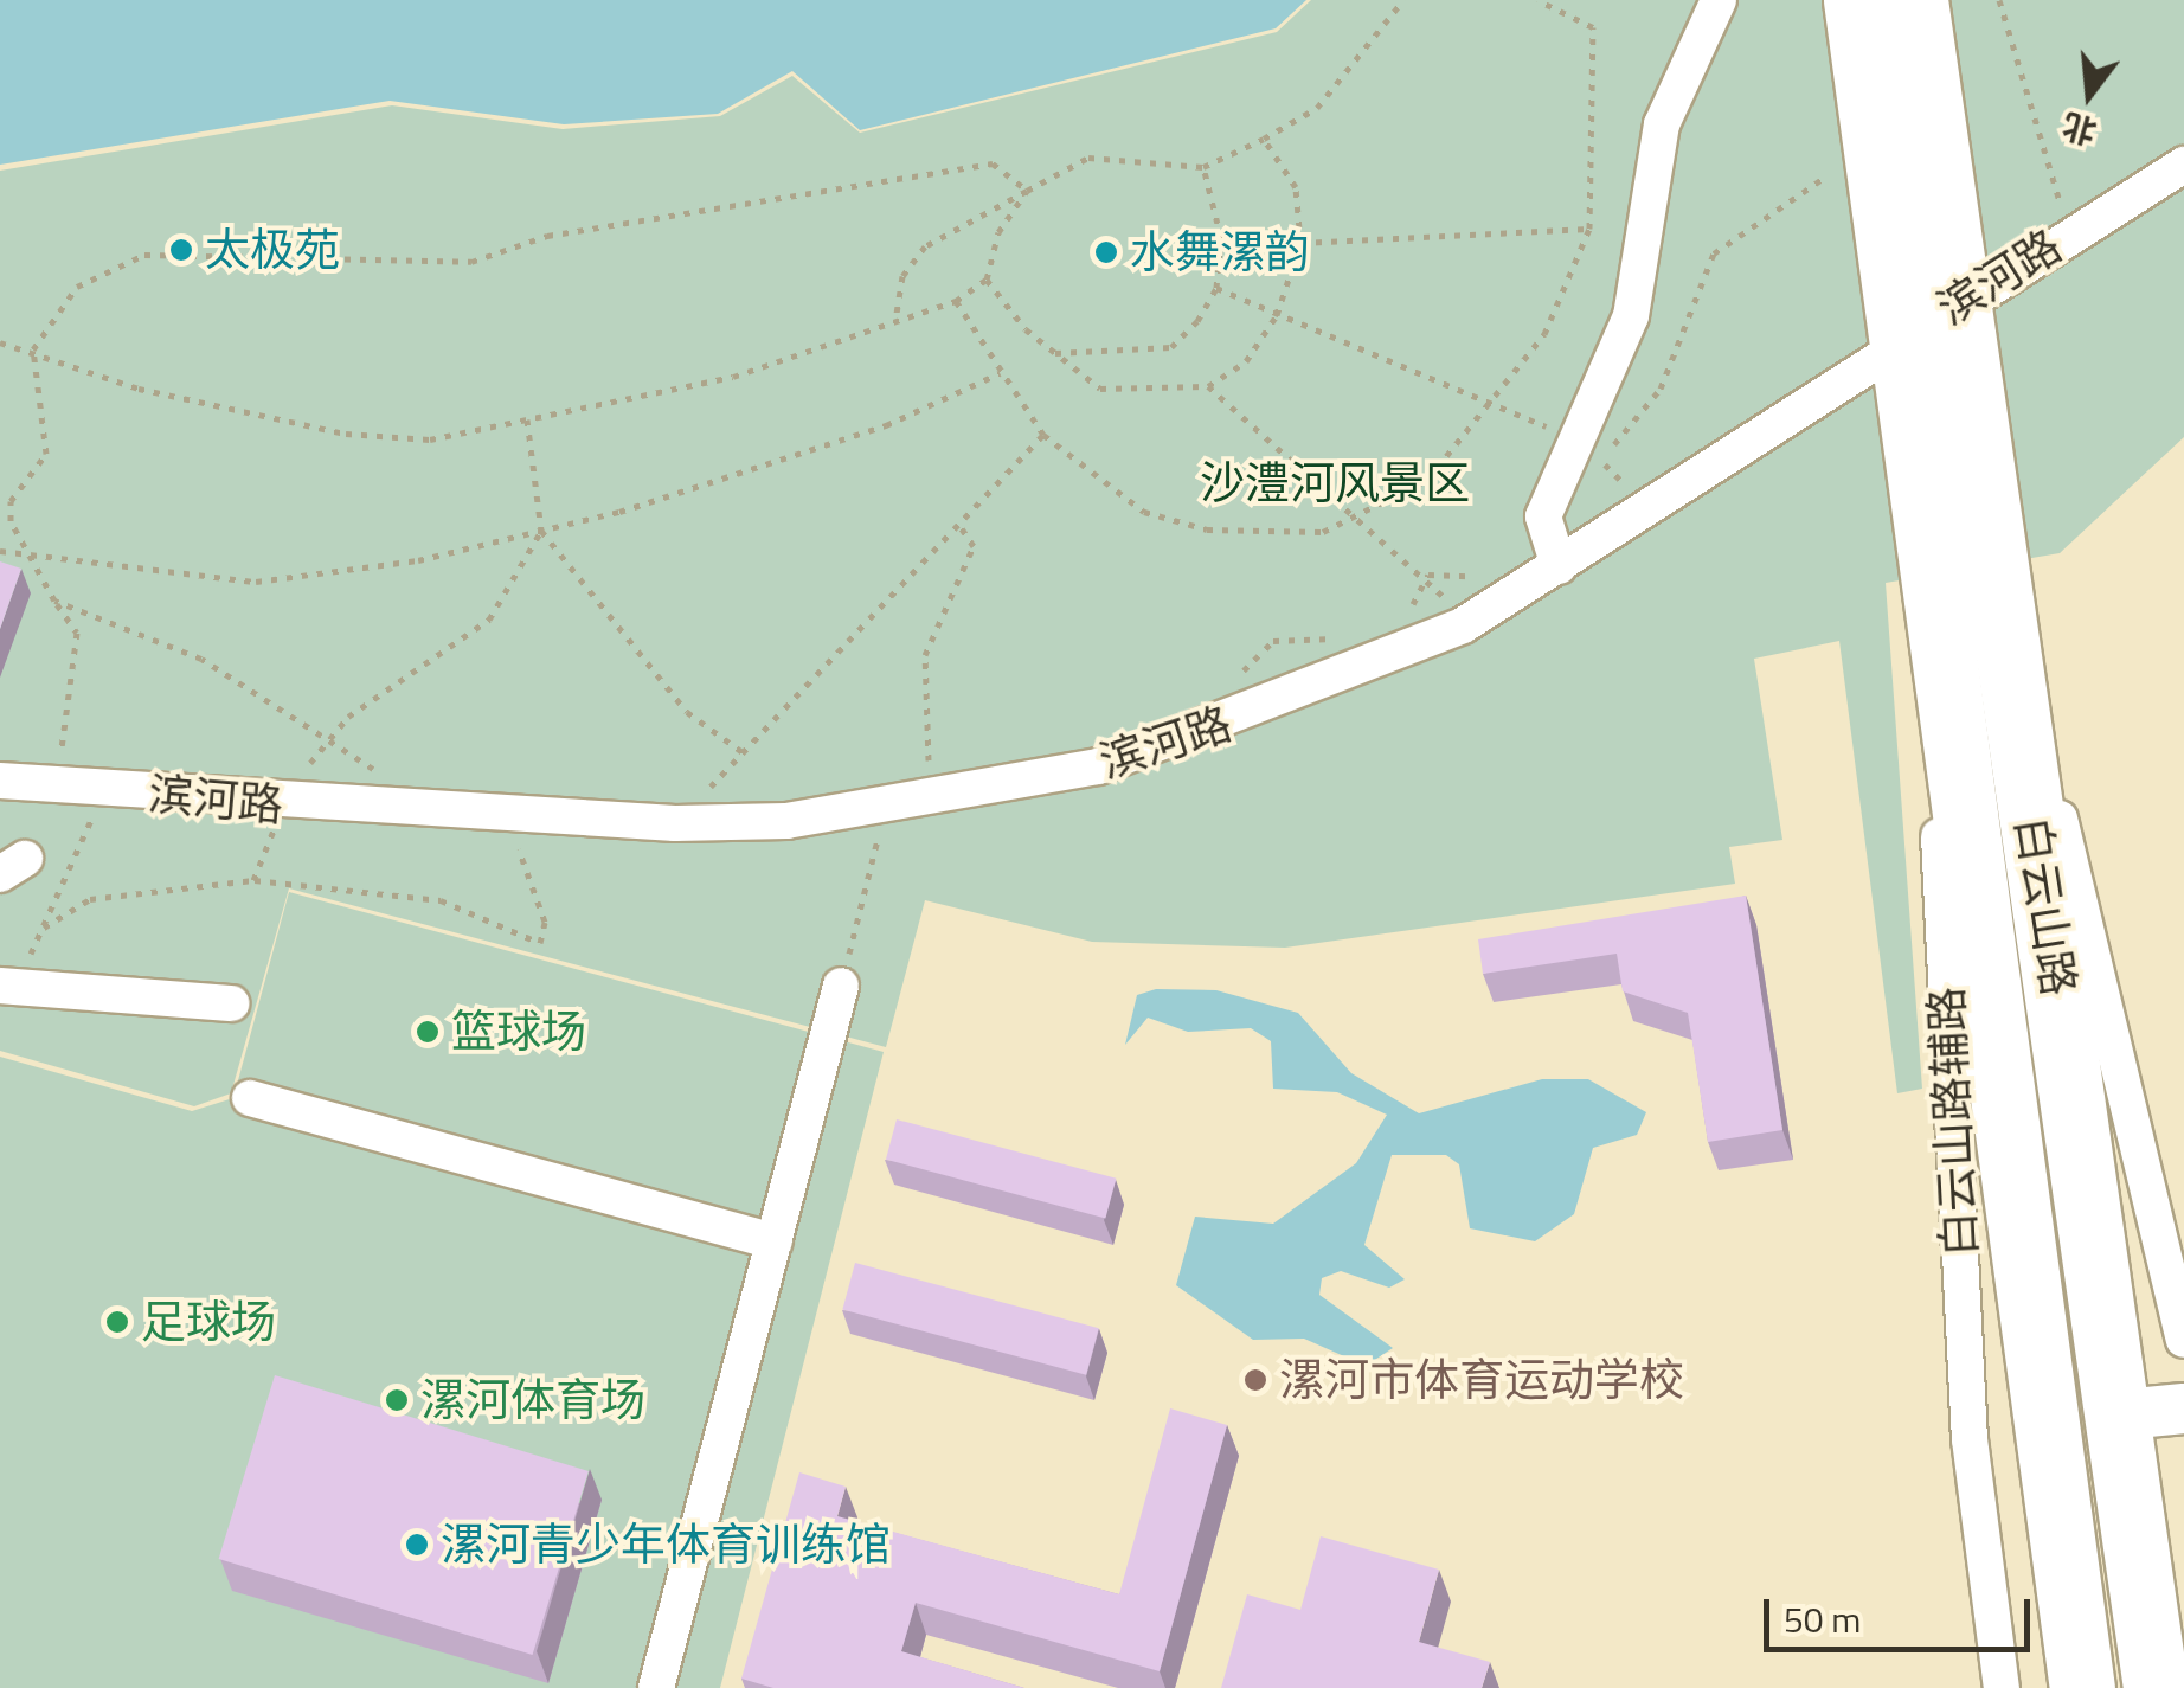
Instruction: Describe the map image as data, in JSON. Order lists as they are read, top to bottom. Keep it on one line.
{"streets":{"highway":["白云山路"],"street":["滨河路","白云山路辅路"]},"crossings":[["滨河路","白云山路"],["白云山路","白云山路辅路"]],"parks":["沙澧河风景区"],"places":["太极苑","水舞漯韵","篮球场","足球场","漯河市体育运动学校","漯河体育场","漯河青少年体育训练馆"],"scale_bar":"50 m","north":"bottom"}
